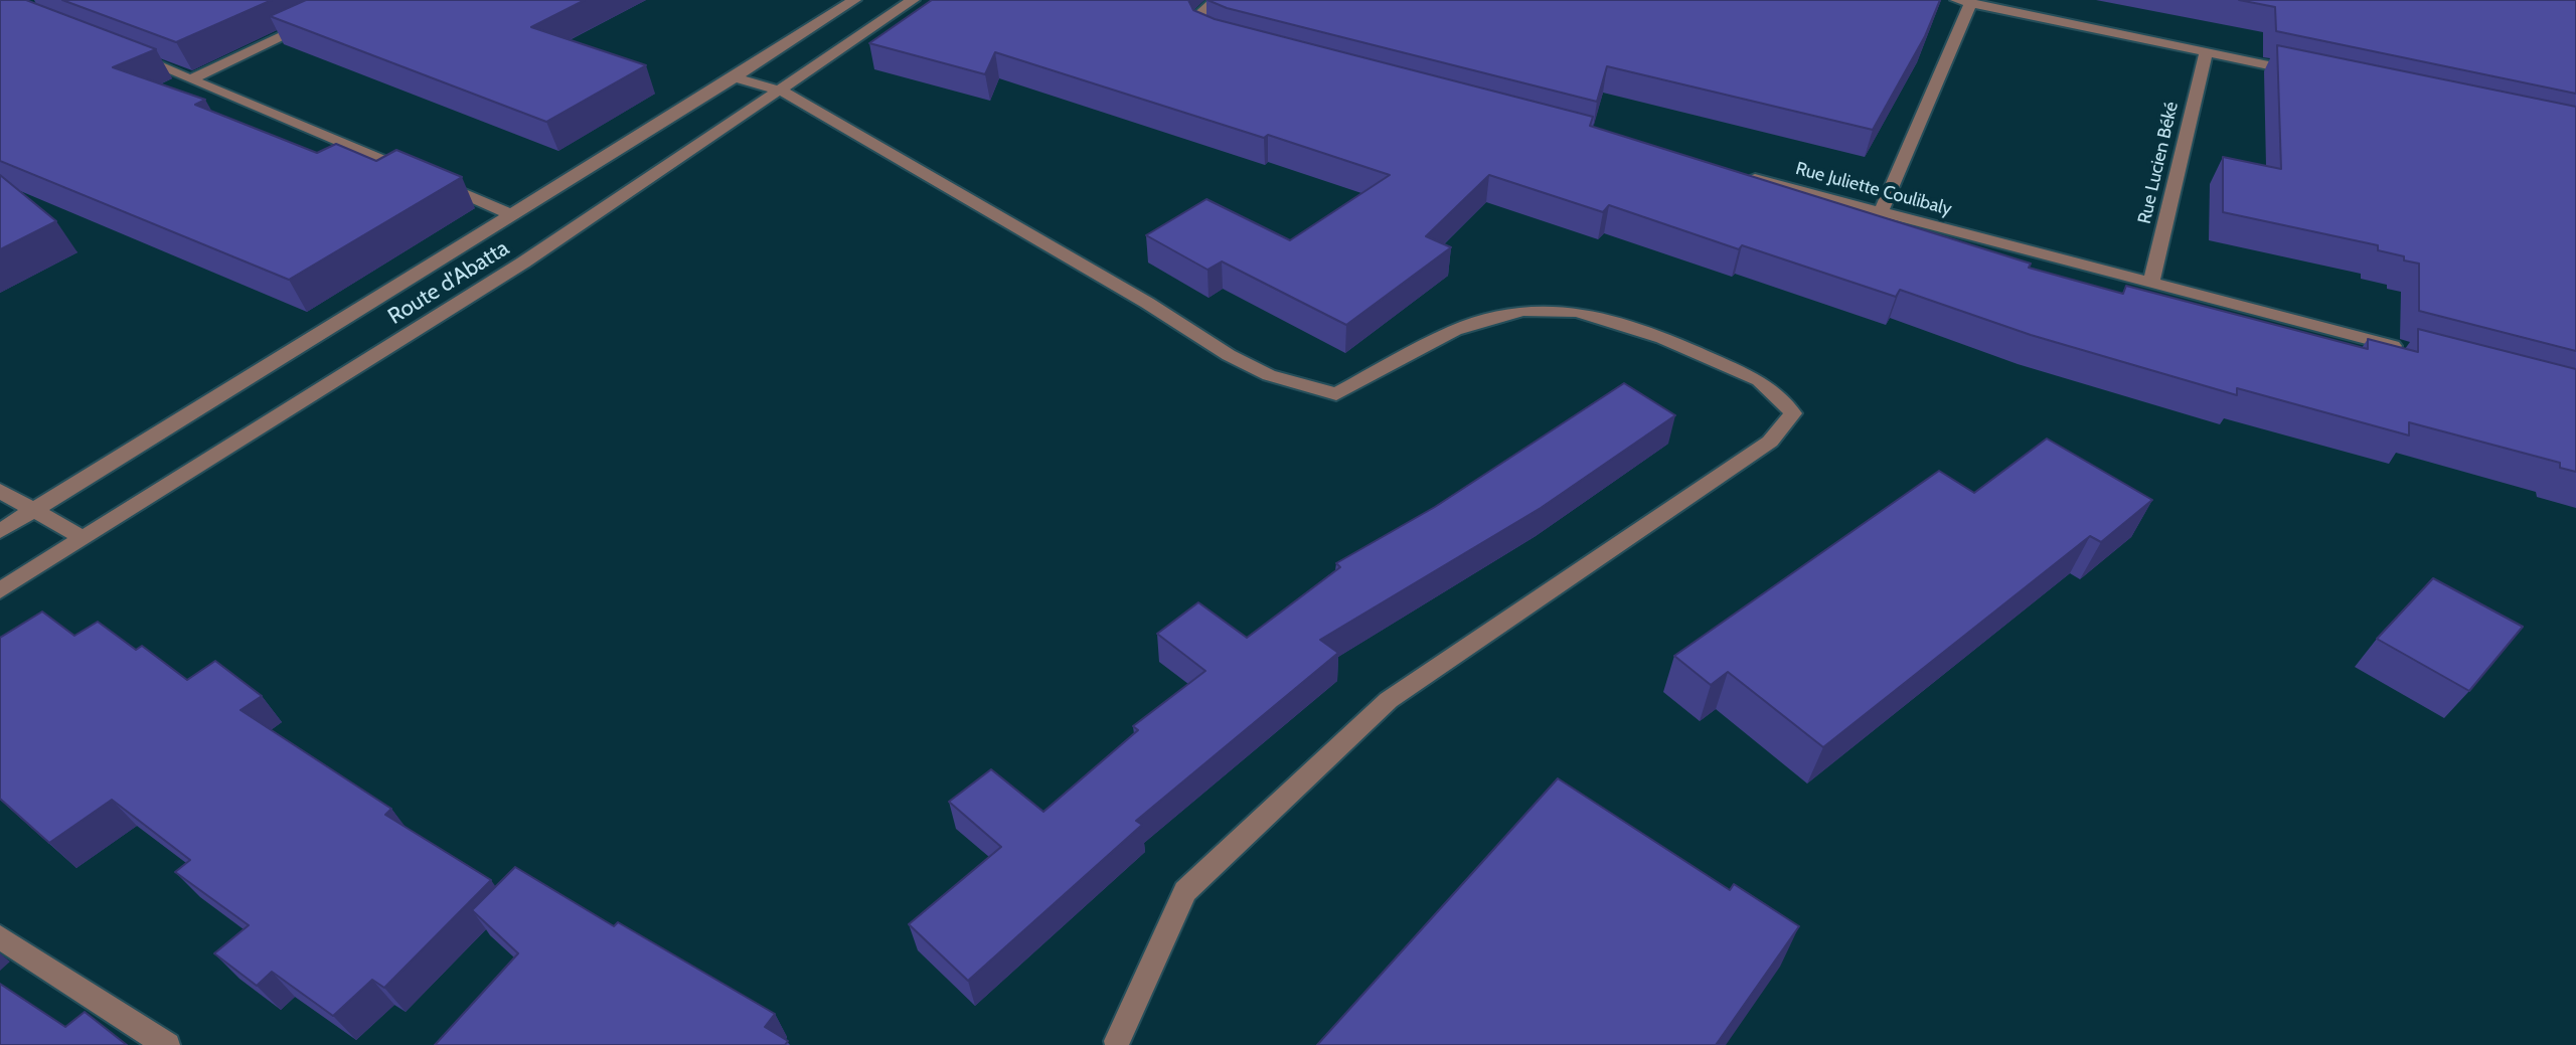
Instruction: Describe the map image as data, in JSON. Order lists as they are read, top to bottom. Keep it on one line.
{"streets":{"street":["Rue Lucien Béké","Rue Juliette Coulibaly","Route d'Abatta"]},"crossings":[["Rue Lucien Béké","Rue Juliette Coulibaly"]]}
